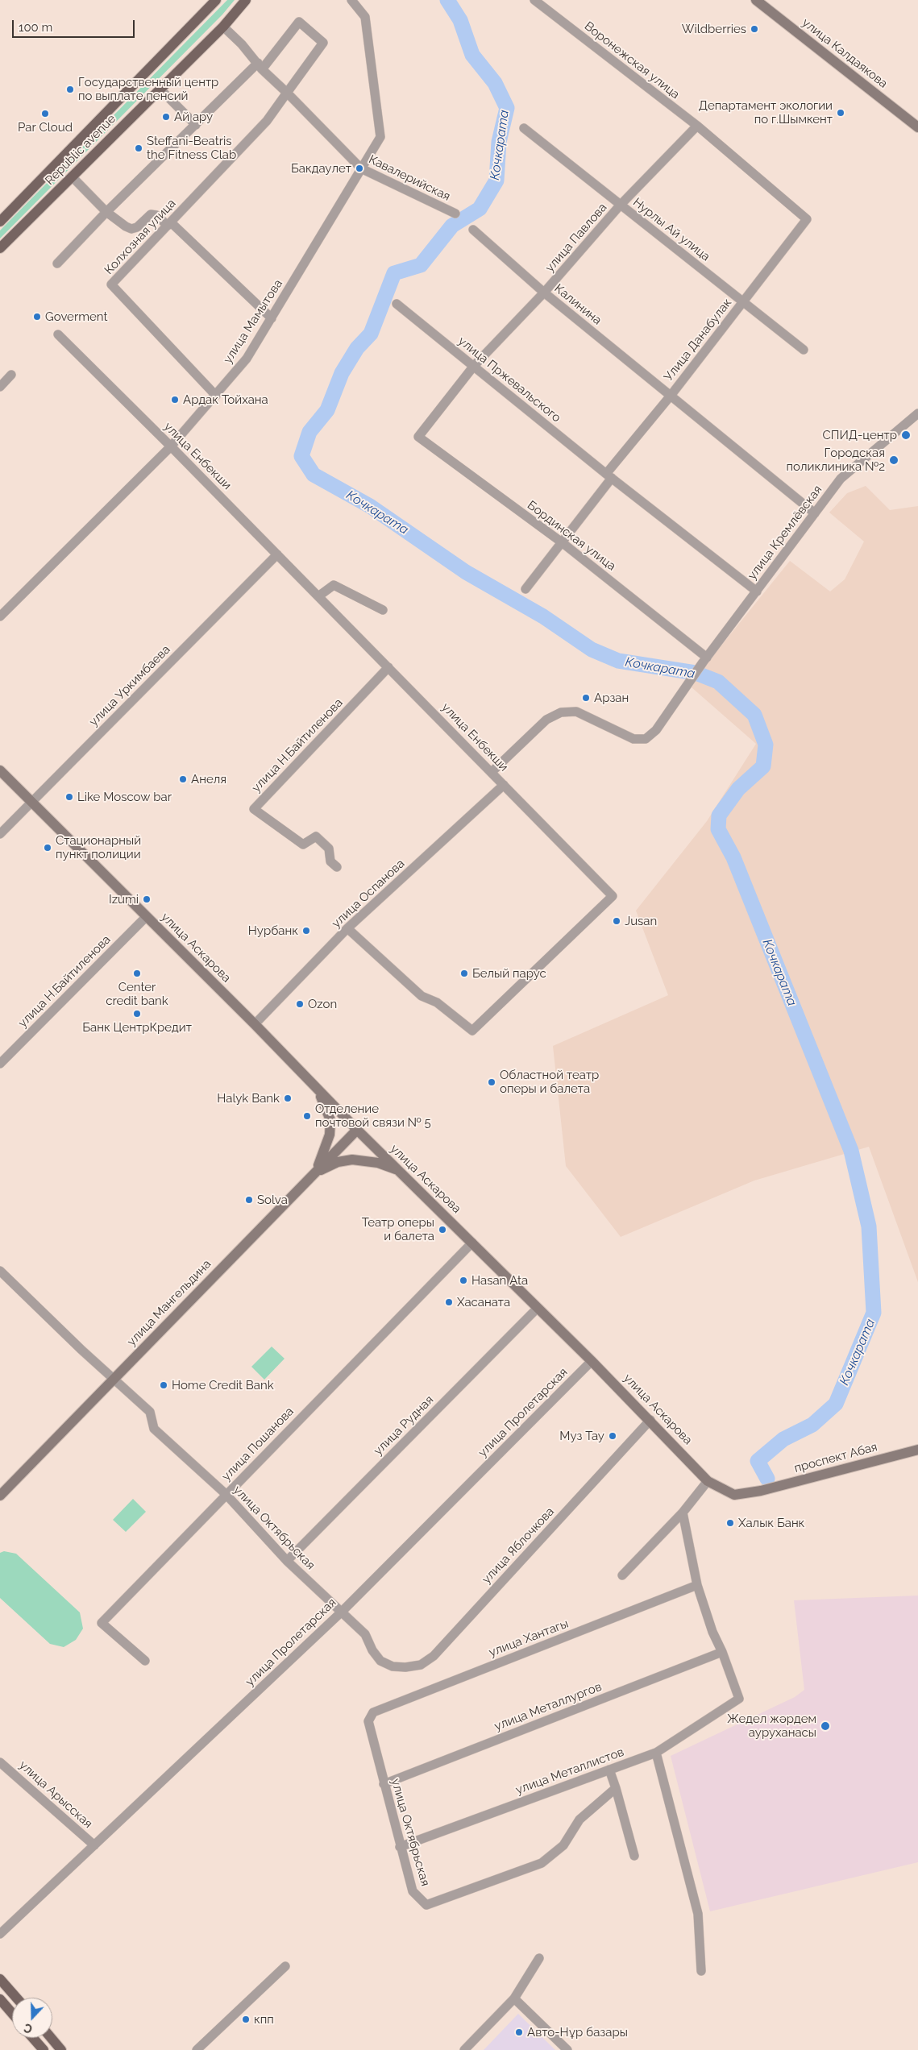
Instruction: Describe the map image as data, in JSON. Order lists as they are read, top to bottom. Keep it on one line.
{"streets":{"main road":["улица Калдаякова","Republic avenue","улица Аскарова","улица Мангельдина","проспект Абая"],"street":["Воронежская улица","Кавалерийская","Нурлы Ай улица","Колхозная улица","улица Павлова","Калинина","улица Мамытова","Улица Данабулак","улица Пржевальского","улица Енбекши","улица Кремлёвская","Бординская улица","улица Уркимбаева","улица Н.Байтиленова","улица Оспанова","улица Пролетарская","улица Рудная","улица Пошанова","улица Октябрьская","улица Яблочкова","улица Хантагы","улица Металлургов","улица Металлистов","улица Арысская"]},"crossings":[["Воронежская улица","улица Павлова"],["Воронежская улица","Улица Данабулак"],["Republic avenue","Кавалерийская"],["Кавалерийская","Колхозная улица"],["Кавалерийская","улица Мамытова"],["Нурлы Ай улица","улица Павлова"],["Нурлы Ай улица","Улица Данабулак"],["Колхозная улица","улица Мамытова"],["улица Павлова","Калинина"],["улица Павлова","улица Пржевальского"],["улица Павлова","Бординская улица"],["Калинина","Улица Данабулак"],["Калинина","улица Кремлёвская"],["улица Мамытова","улица Енбекши"],["Улица Данабулак","улица Пржевальского"],["Улица Данабулак","Бординская улица"],["улица Пржевальского","улица Кремлёвская"],["улица Енбекши","улица Кремлёвская"],["улица Енбекши","улица Уркимбаева"],["улица Енбекши","улица Н.Байтиленова"],["улица Енбекши","улица Оспанова"],["улица Кремлёвская","Бординская улица"],["улица Уркимбаева","улица Аскарова"],["улица Н.Байтиленова","улица Аскарова"],["улица Оспанова","улица Аскарова"],["улица Аскарова","улица Мангельдина"],["улица Аскарова","улица Пролетарская"],["улица Аскарова","улица Рудная"],["улица Аскарова","улица Пошанова"],["улица Аскарова","проспект Абая"],["улица Аскарова","улица Яблочкова"],["улица Мангельдина","улица Октябрьская"],["улица Пролетарская","улица Октябрьская"],["улица Пролетарская","улица Арысская"],["улица Рудная","улица Октябрьская"],["улица Пошанова","улица Октябрьская"],["улица Октябрьская","улица Яблочкова"],["улица Октябрьская","улица Хантагы"],["улица Октябрьская","улица Металлургов"],["улица Октябрьская","улица Металлистов"],["улица Металлургов","улица Металлистов"]],"water":["Кочкарата"],"places":["Wildberries","Государственный центр по выплате пенсий","Департамент экологии по г.Шымкент","Par Cloud","Ай ару","Steffani-Beatris the Fitness Clab","Бакдаулет","Goverment","Ардак Тойхана","СПИД-центр","Городская поликлиника №2","Арзан","Анеля","Like Moscow bar","Стационарный пункт полиции","Izumi","Jusan","Нурбанк","Center credit bank","Белый парус","Ozon","Банк ЦентрКредит","Областной театр оперы и балета","Halyk Bank","Отделение почтовой связи № 5","Solva","Театр оперы и балета","Hasan Ata","Хасаната","Home Credit Bank","Муз Тау","Халык Банк","Жедел жәрдем ауруханасы","кпп","Авто-Нұр базары"],"scale_bar":"100 m","north":"bottom"}
